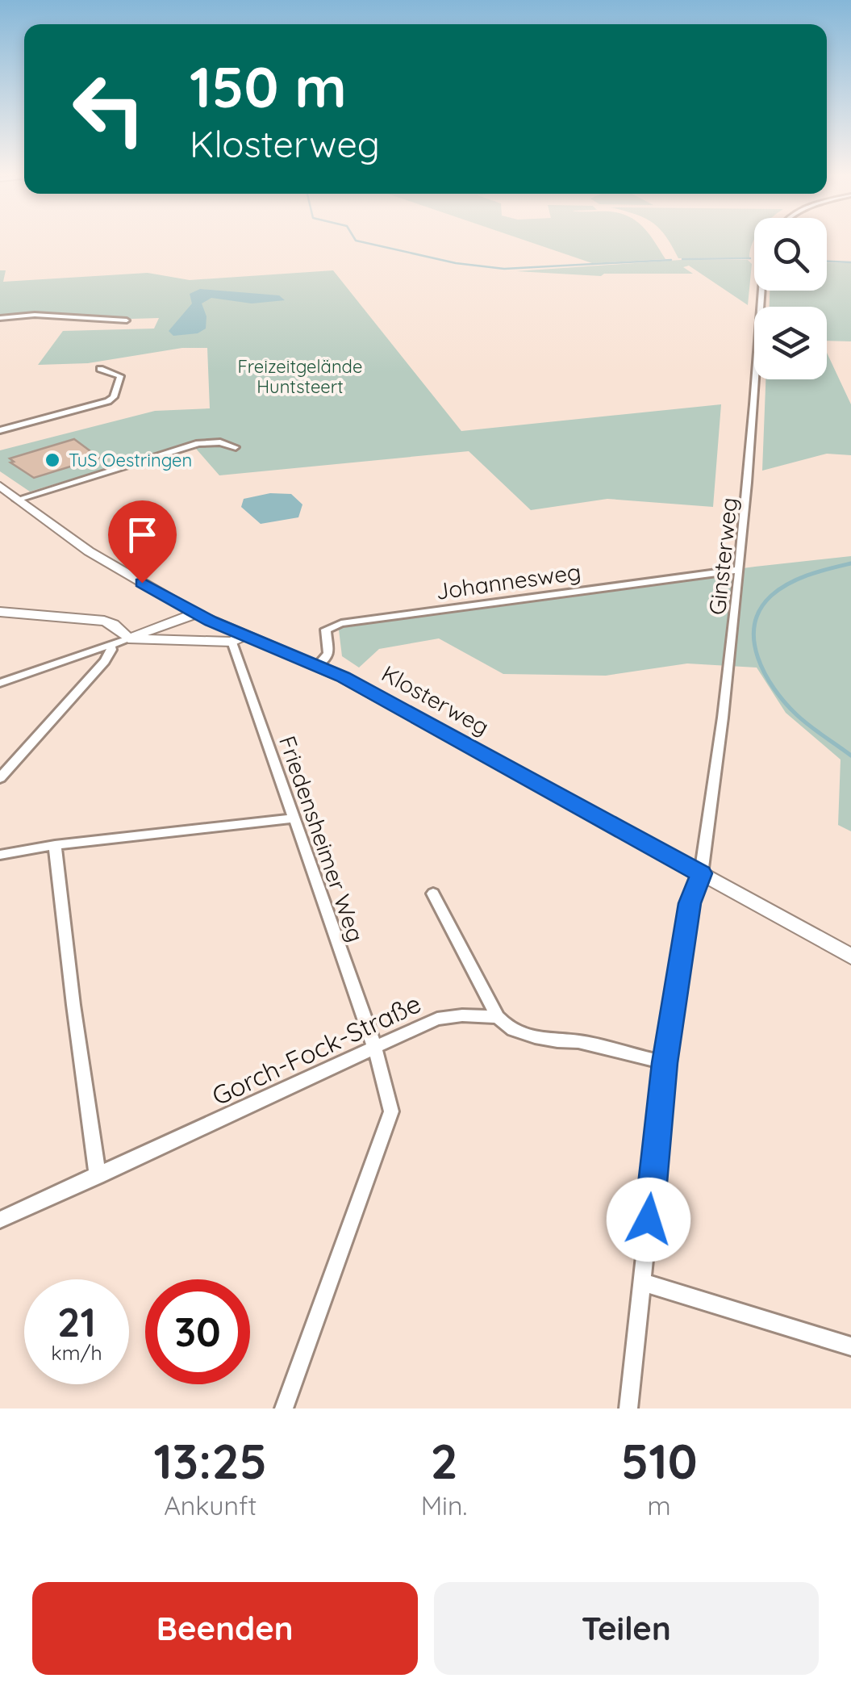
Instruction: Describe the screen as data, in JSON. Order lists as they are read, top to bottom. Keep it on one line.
{"streets":{"street":["Ginsterweg","Johannesweg","Klosterweg","Friedensheimer Weg","Gorch-Fock-Straße"]},"crossings":[["Ginsterweg","Johannesweg"],["Ginsterweg","Klosterweg"],["Ginsterweg","Gorch-Fock-Straße"],["Johannesweg","Klosterweg"],["Klosterweg","Friedensheimer Weg"],["Friedensheimer Weg","Gorch-Fock-Straße"]],"parks":["Freizeitgelände Huntsteert"],"places":["TuS Oestringen"],"page":{"turn":["150 m","Klosterweg"],"speed":"21 km/h","limit":"30","eta":["13:25","Ankunft","2","Min.","510","m"],"buttons":["Beenden","Teilen"]}}
